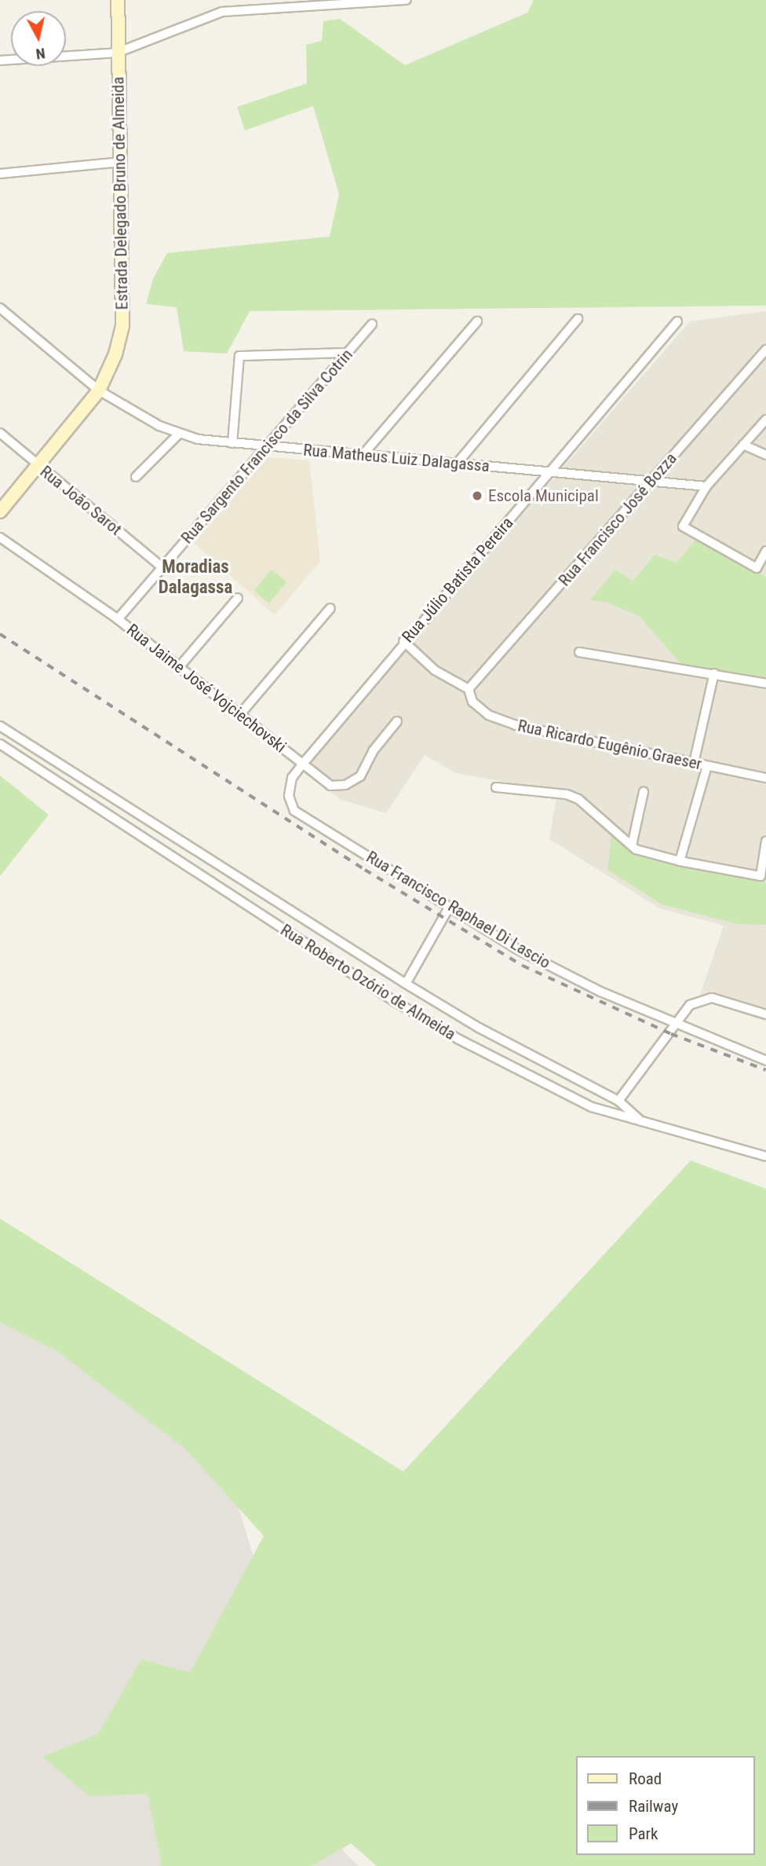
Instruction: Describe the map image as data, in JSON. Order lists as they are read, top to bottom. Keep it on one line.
{"streets":{"street":["Estrada Delegado Bruno de Almeida","Rua Sargento Francisco da Silva Cotrin","Rua Matheus Luiz Dalagassa","Rua João Sarot","Rua Francisco José Bozza","Rua Júlio Batista Pereira","Rua Jaime José Vojciechovski","Rua Ricardo Eugênio Graeser","Rua Francisco Raphael Di Lascio","Rua Roberto Ozório de Almeida"]},"crossings":[["Estrada Delegado Bruno de Almeida","Rua Matheus Luiz Dalagassa"],["Estrada Delegado Bruno de Almeida","Rua João Sarot"],["Rua Sargento Francisco da Silva Cotrin","Rua Matheus Luiz Dalagassa"],["Rua Sargento Francisco da Silva Cotrin","Rua João Sarot"],["Rua Sargento Francisco da Silva Cotrin","Rua Jaime José Vojciechovski"],["Rua Matheus Luiz Dalagassa","Rua Francisco José Bozza"],["Rua Matheus Luiz Dalagassa","Rua Júlio Batista Pereira"],["Rua Francisco José Bozza","Rua Ricardo Eugênio Graeser"],["Rua Júlio Batista Pereira","Rua Jaime José Vojciechovski"],["Rua Júlio Batista Pereira","Rua Francisco Raphael Di Lascio"],["Rua Jaime José Vojciechovski","Rua Francisco Raphael Di Lascio"]],"districts":["Moradias Dalagassa"],"places":["Escola Municipal"],"legend":["Road","Railway","Park"],"north":"bottom"}
